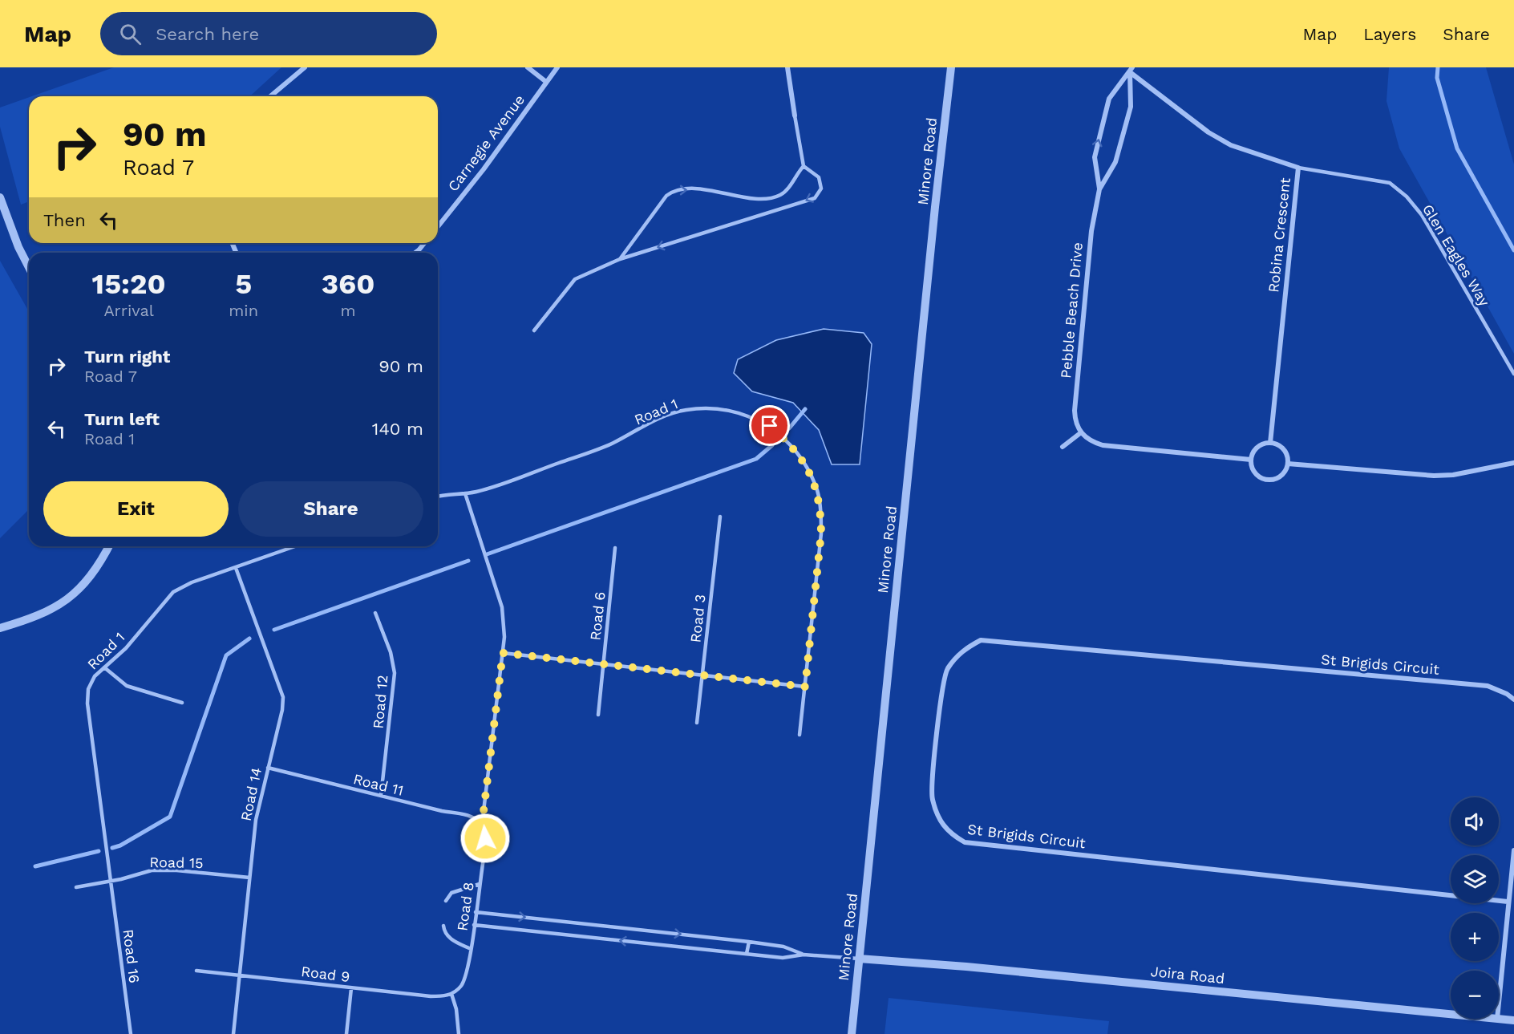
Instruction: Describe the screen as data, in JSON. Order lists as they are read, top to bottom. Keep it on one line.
{"streets":{"street":["Carnegie Avenue","Minore Road","Robina Crescent","Pebble Beach Drive","St Brigids Circuit","Joira Road"],"lane":["Glen Eagles Way","Road 1","Road 6","Road 3","Road 12","Road 11","Road 14","Road 15","Road 8","Road 16","Road 9"]},"crossings":[["Minore Road","Joira Road"],["Robina Crescent","Glen Eagles Way"],["Robina Crescent","Pebble Beach Drive"],["Road 1","Road 14"],["Road 1","Road 15"],["Road 1","Road 8"],["Road 1","Road 16"],["Road 12","Road 11"],["Road 11","Road 14"],["Road 11","Road 8"],["Road 14","Road 15"],["Road 14","Road 9"],["Road 15","Road 16"],["Road 8","Road 9"]],"page":{"header":"Map","search":"Search here","nav":["Map","Layers","Share"],"turn":["90 m","Road 7"],"then":"Then","eta":["15:20","Arrival","5","min","360","m"],"list":[{"name":"Turn right","note":"Road 7","value":"90 m"},{"name":"Turn left","note":"Road 1","value":"140 m"}],"buttons":["Exit","Share"],"map_buttons":["+","−"]}}
